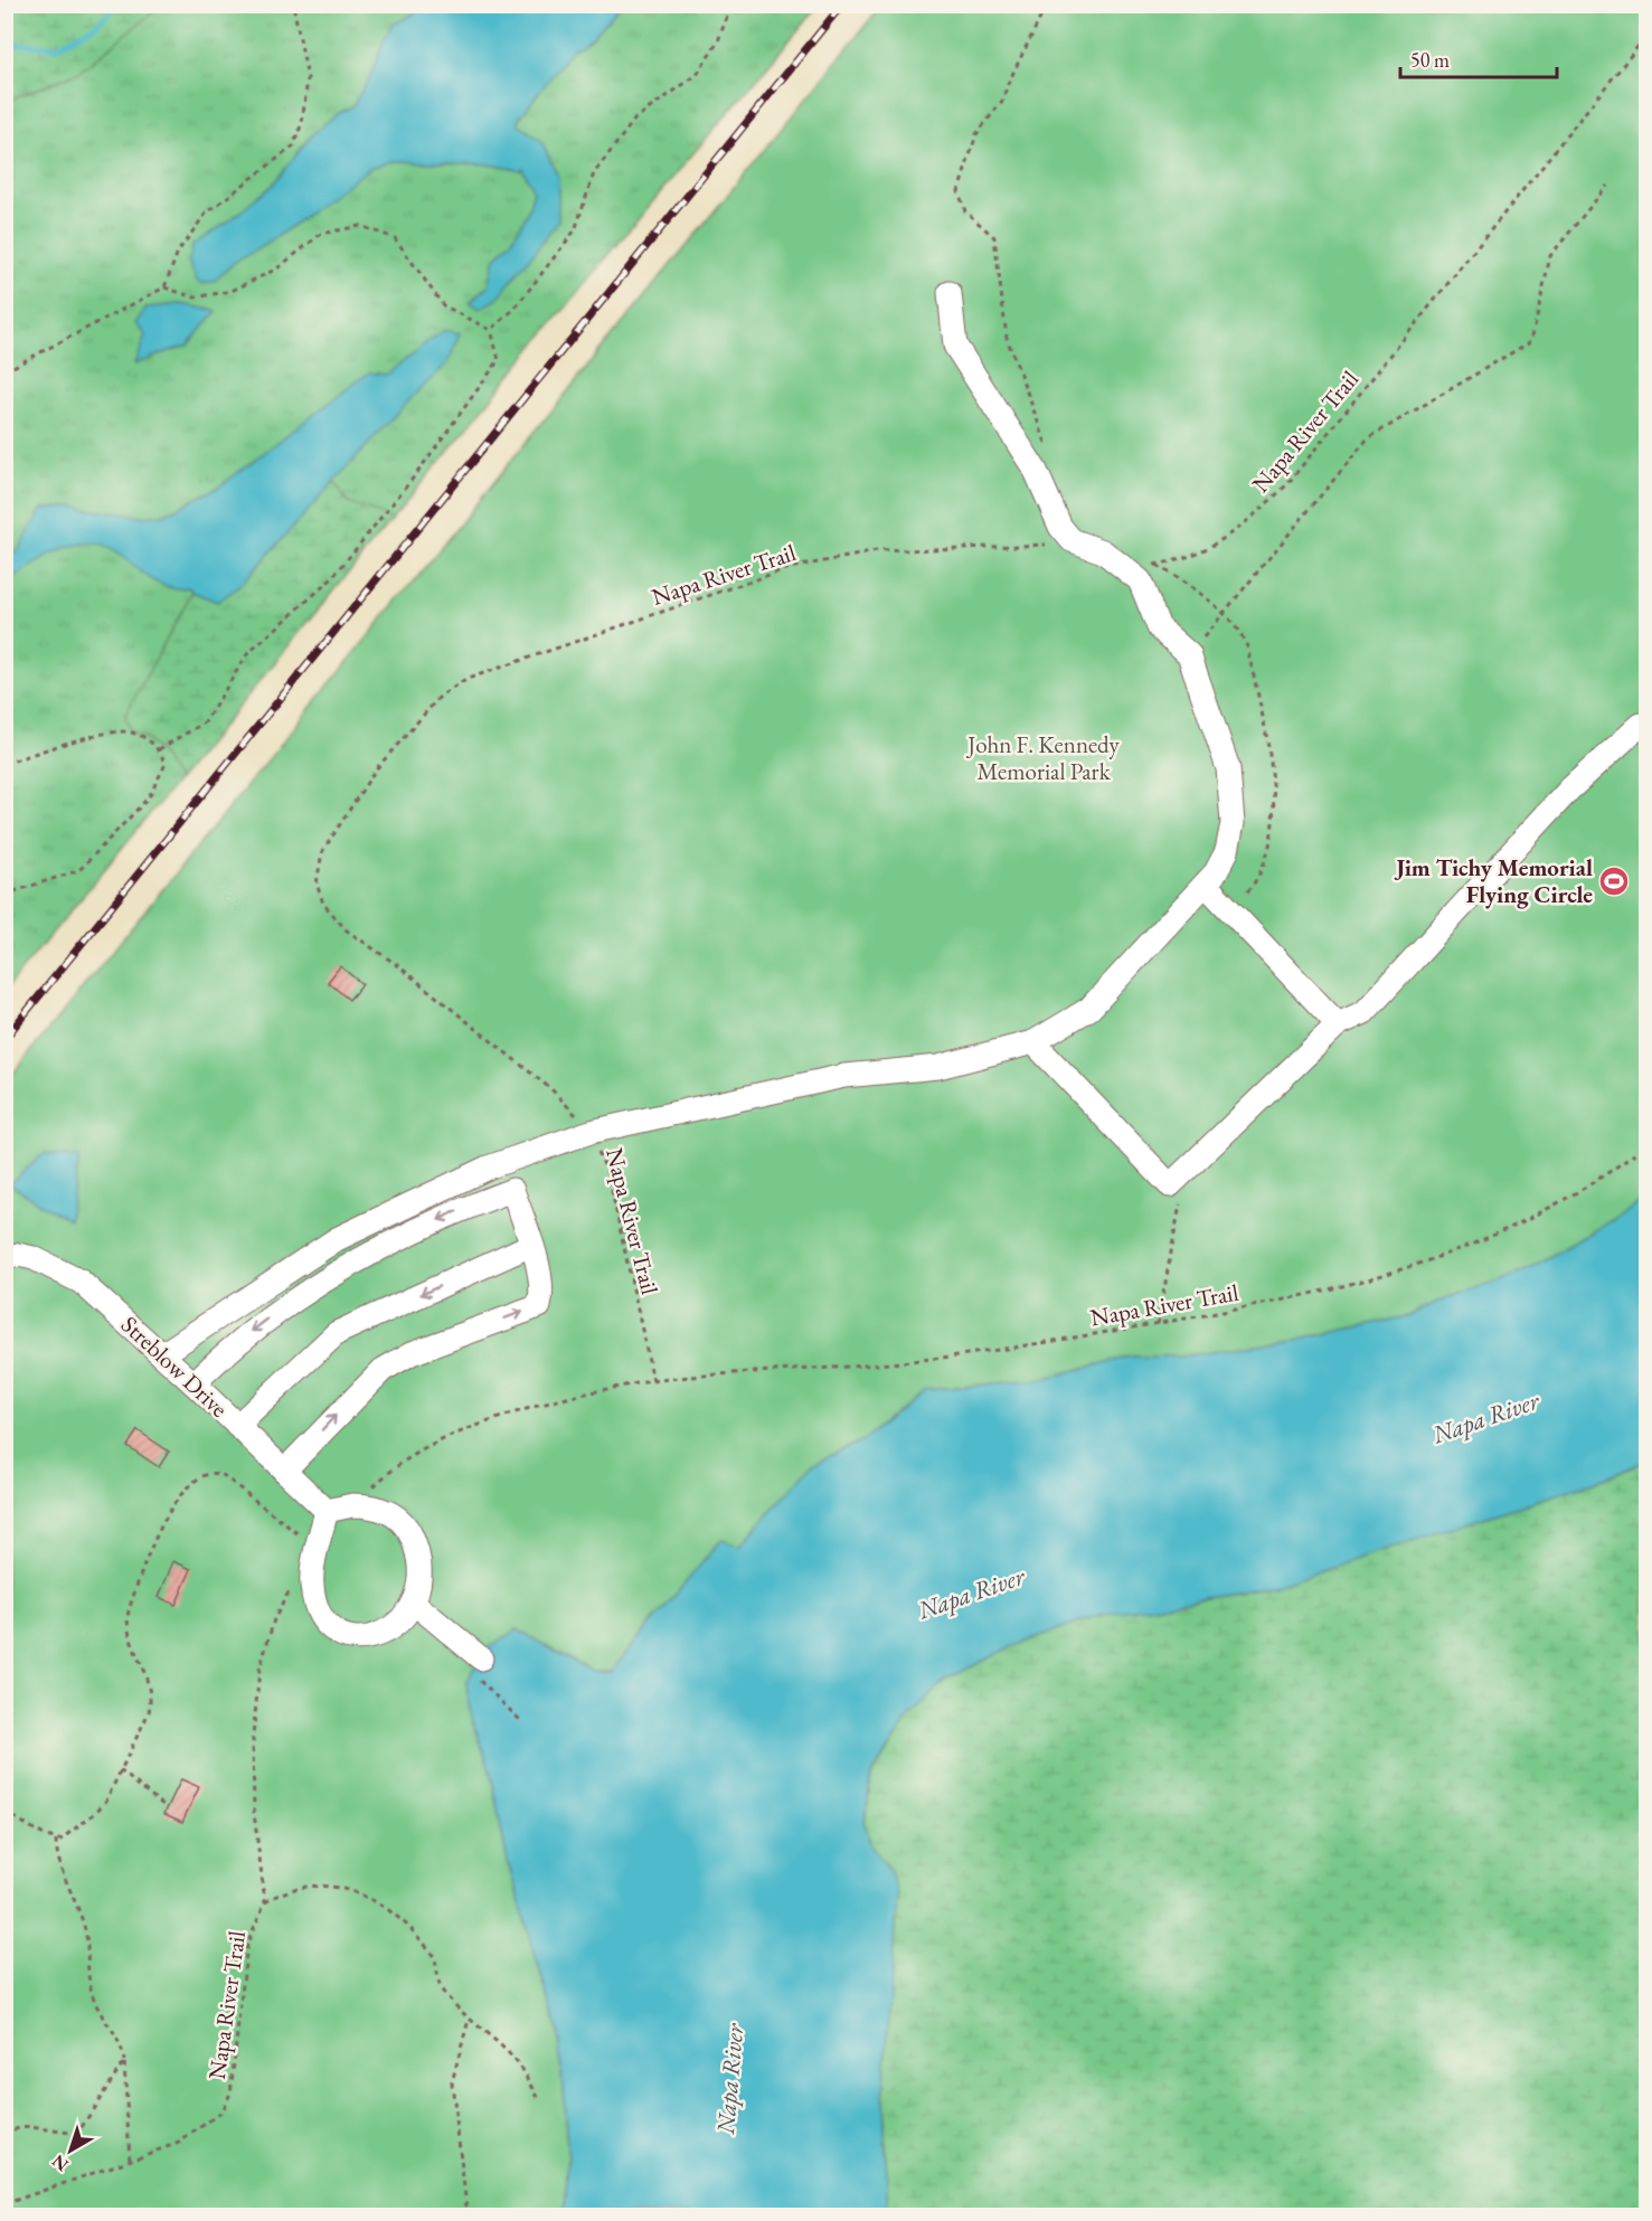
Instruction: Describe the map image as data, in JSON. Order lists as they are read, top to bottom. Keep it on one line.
{"streets":{"street":["Streblow Drive"],"path":["Napa River Trail"]},"crossings":[["Napa River Trail","Streblow Drive"]],"water":["Napa River"],"parks":["John F. Kennedy Memorial Park"],"places":{"sports":["Jim Tichy Memorial Flying Circle"]},"scale_bar":"50 m","north":"bottom left"}
